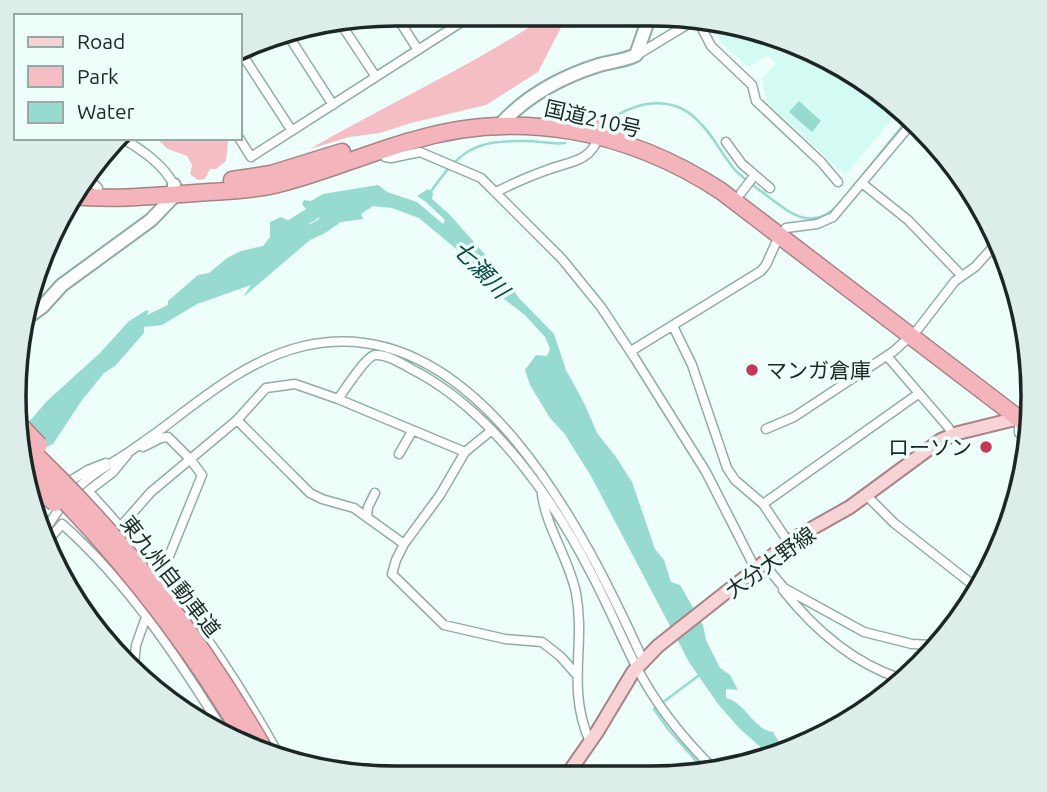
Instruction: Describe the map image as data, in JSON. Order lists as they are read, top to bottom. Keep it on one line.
{"streets":{"highway":["国道210号","東九州自動車道"],"main road":["大分大野線"]},"water":["七瀬川"],"places":["マンガ倉庫","ローソン"],"legend":["Road","Park","Water"]}
